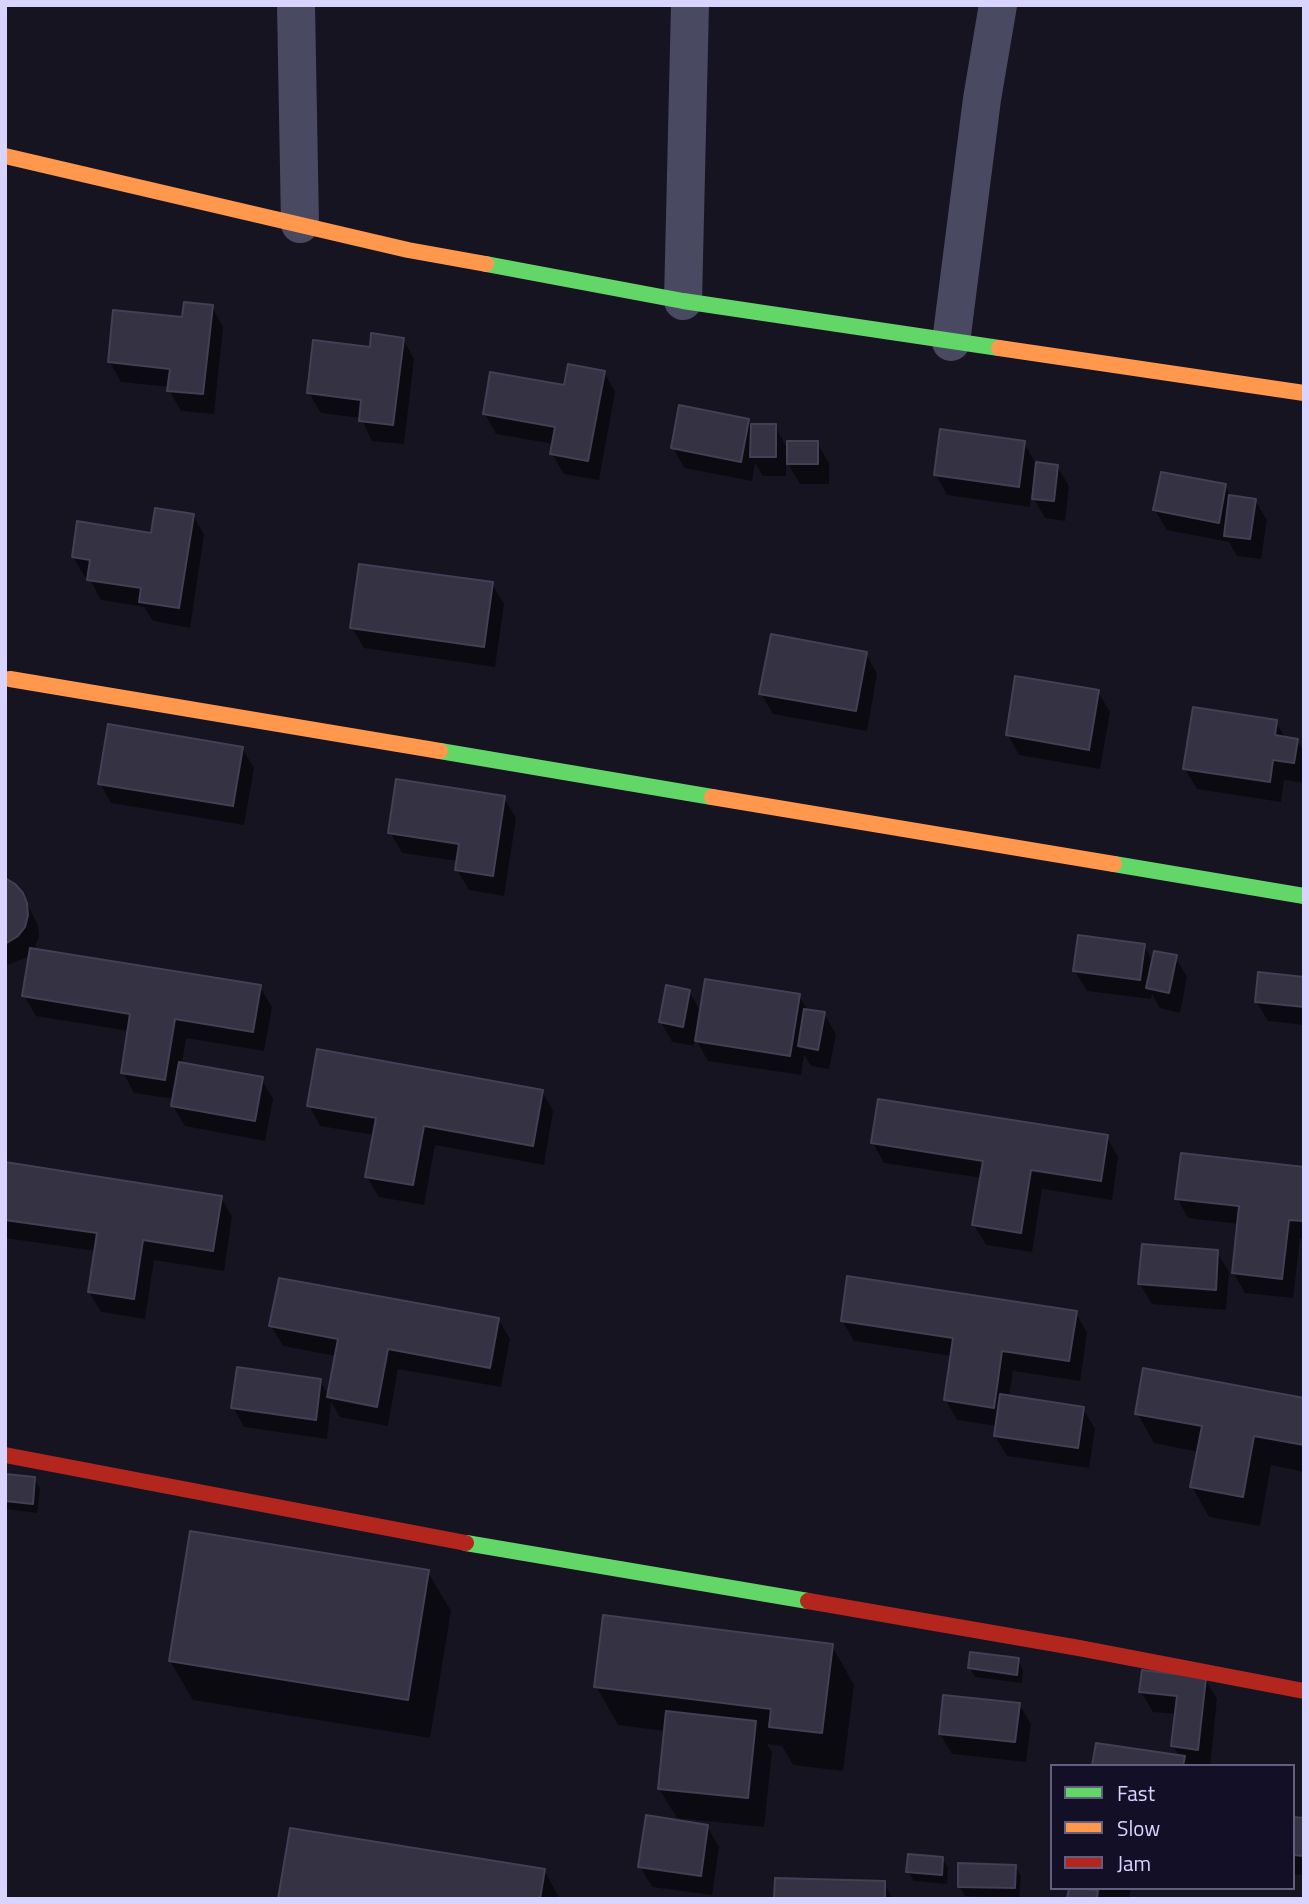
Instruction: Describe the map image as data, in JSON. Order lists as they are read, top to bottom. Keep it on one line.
{"legend":["Fast","Slow","Jam"]}
